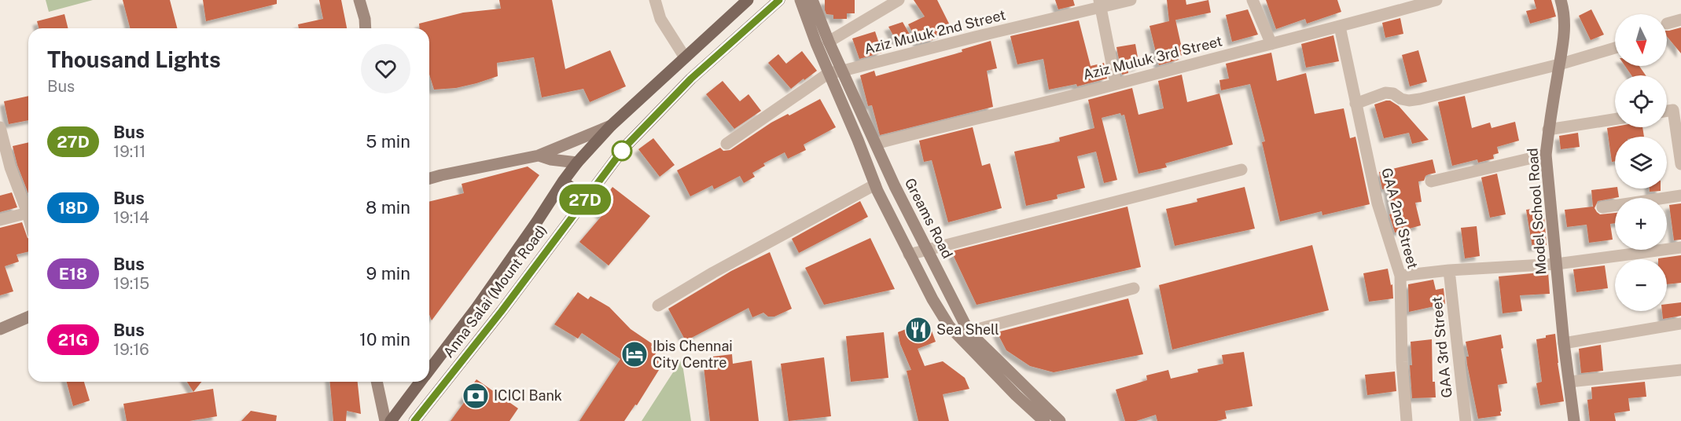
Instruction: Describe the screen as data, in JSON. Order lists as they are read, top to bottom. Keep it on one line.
{"streets":{"main road":["Anna Salai (Mount Road)"],"street":["Aziz Muluk 2nd Street","Aziz Muluk 3rd Street","Model School Road","Greams Road","GAA 2nd Street","GAA 3rd Street"]},"crossings":[["Aziz Muluk 2nd Street","Greams Road"],["Aziz Muluk 3rd Street","Greams Road"],["Aziz Muluk 3rd Street","GAA 2nd Street"]],"places":{"restaurant":["Sea Shell"],"hotel":["Ibis Chennai City Centre"],"bank":["ICICI Bank"]},"lines":["bus line 27D"],"north":"bottom","page":{"on_map":"27D","map_buttons":["+","−"],"heading":["Thousand Lights","Bus"],"list":[{"mark":"27D","name":"Bus","note":"19:11","value":"5 min"},{"mark":"18D","name":"Bus","note":"19:14","value":"8 min"},{"mark":"E18","name":"Bus","note":"19:15","value":"9 min"},{"mark":"21G","name":"Bus","note":"19:16","value":"10 min"}]}}
